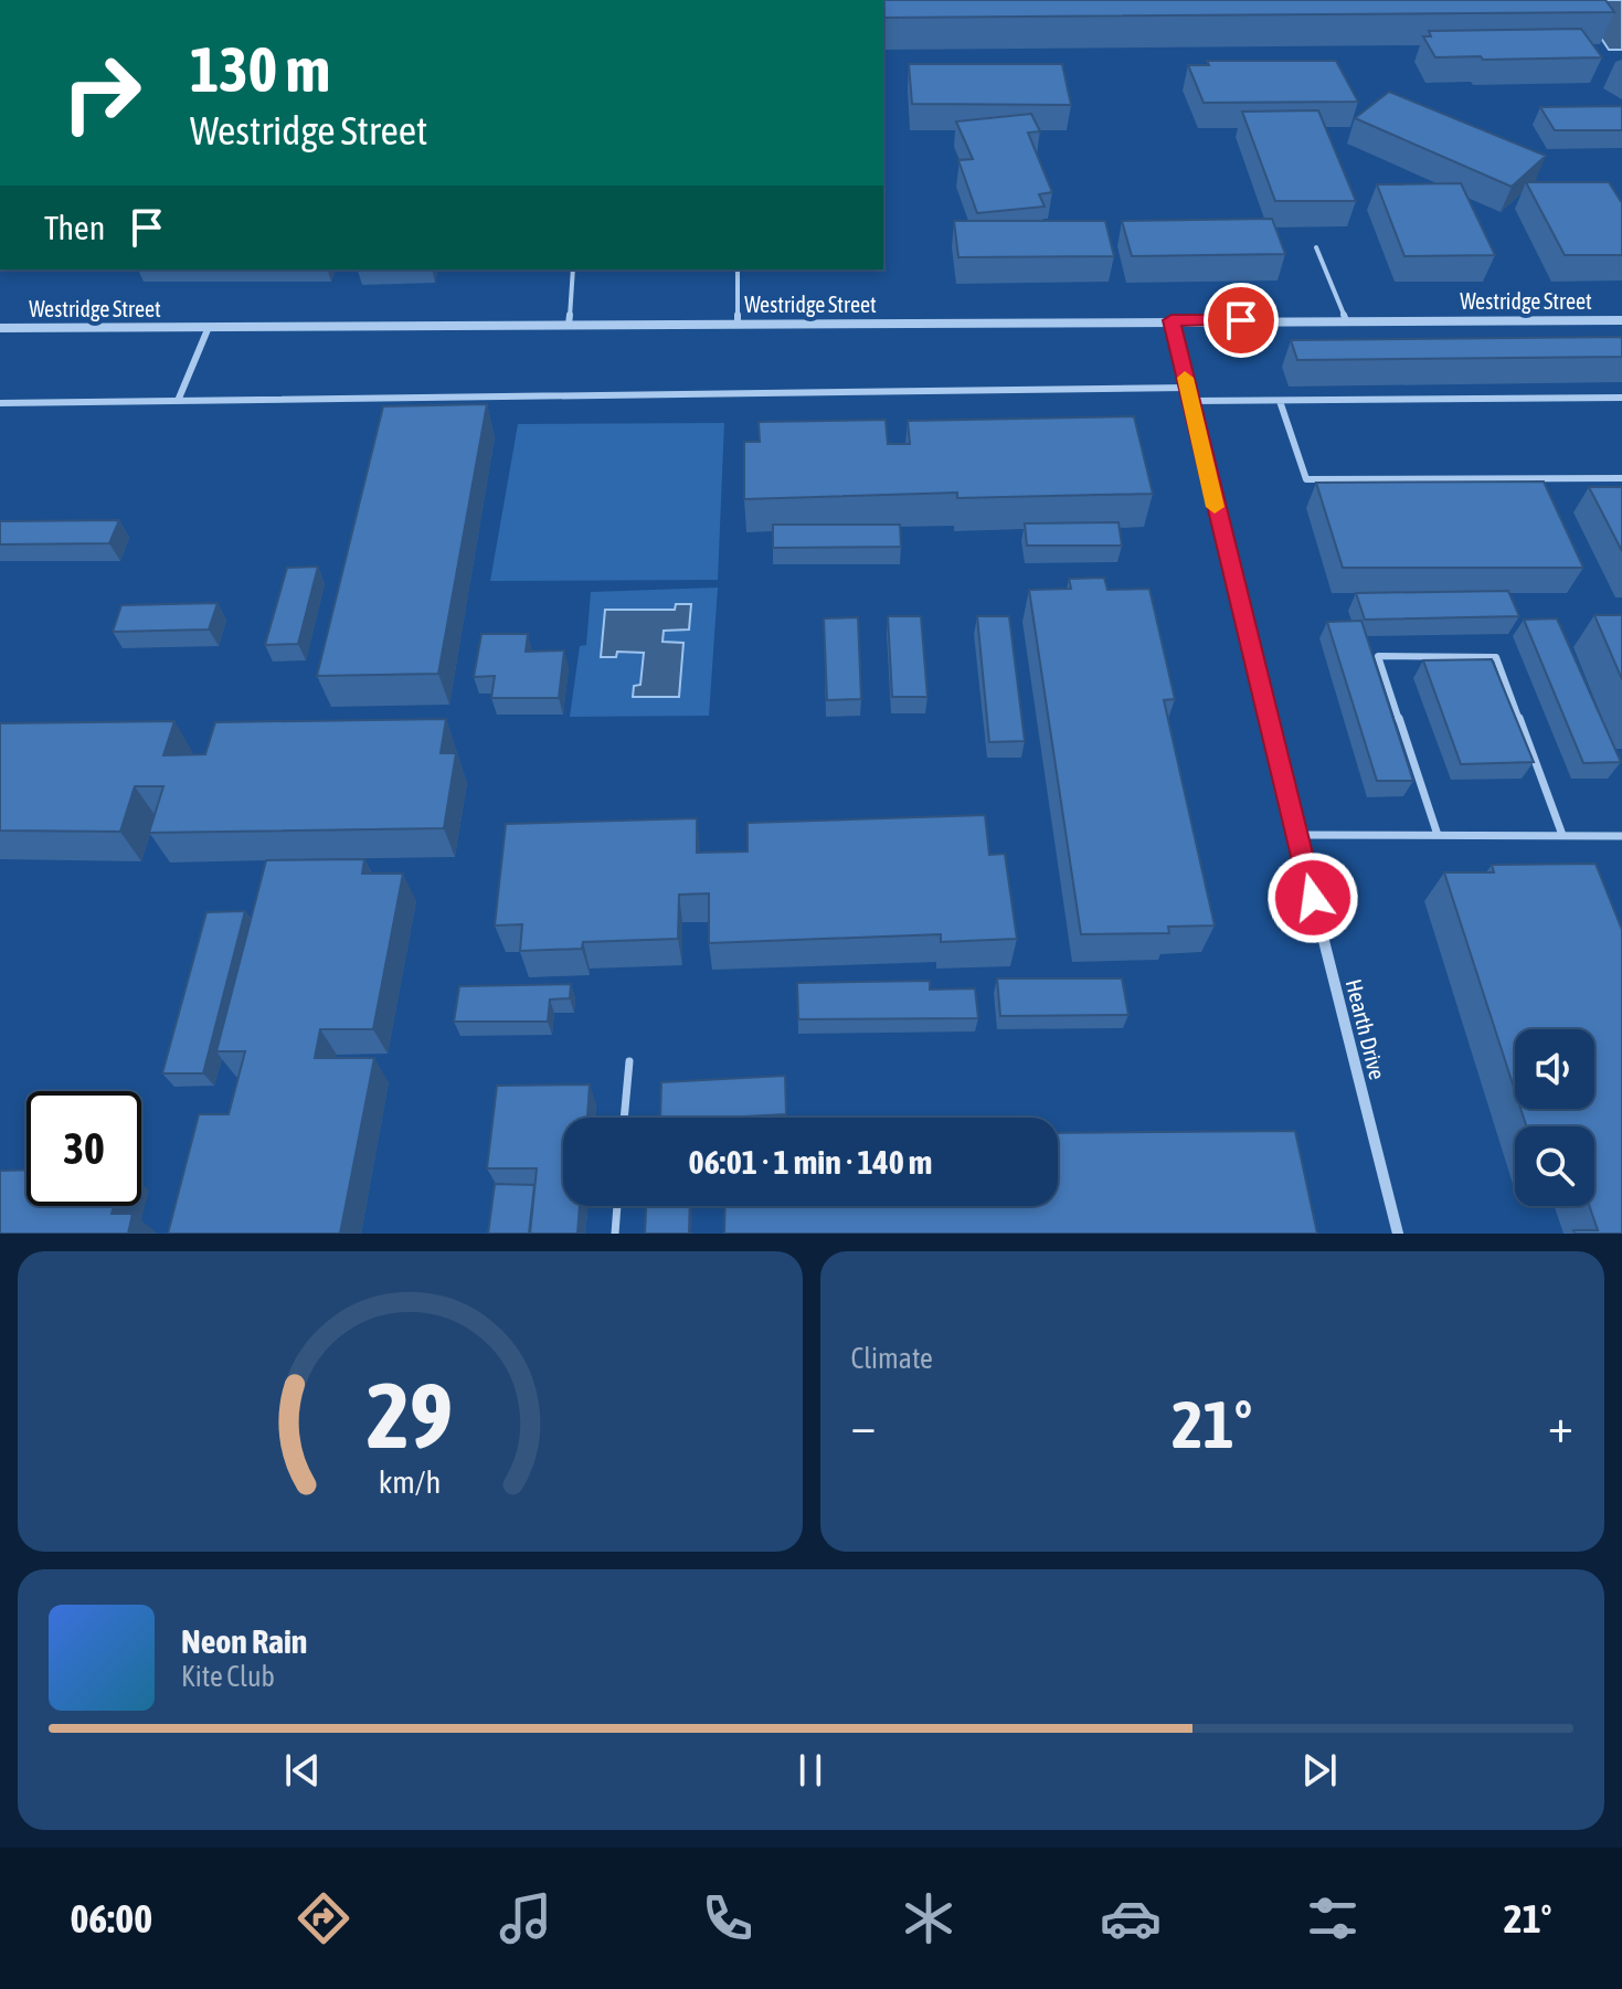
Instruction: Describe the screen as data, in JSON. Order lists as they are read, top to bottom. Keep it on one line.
{"streets":{"street":["Westridge Street","Hearth Drive"]},"crossings":[["Westridge Street","Hearth Drive"]],"page":{"turn":["130 m","Westridge Street"],"then":"Then","limit":"30","trip":"06:01 · 1 min · 140 m","tile":"Climate","heat":["−","21°","+"],"song":["Neon Rain","Kite Club"],"tabs":["06:00","21°"],"gauge":["29","km/h"]}}
